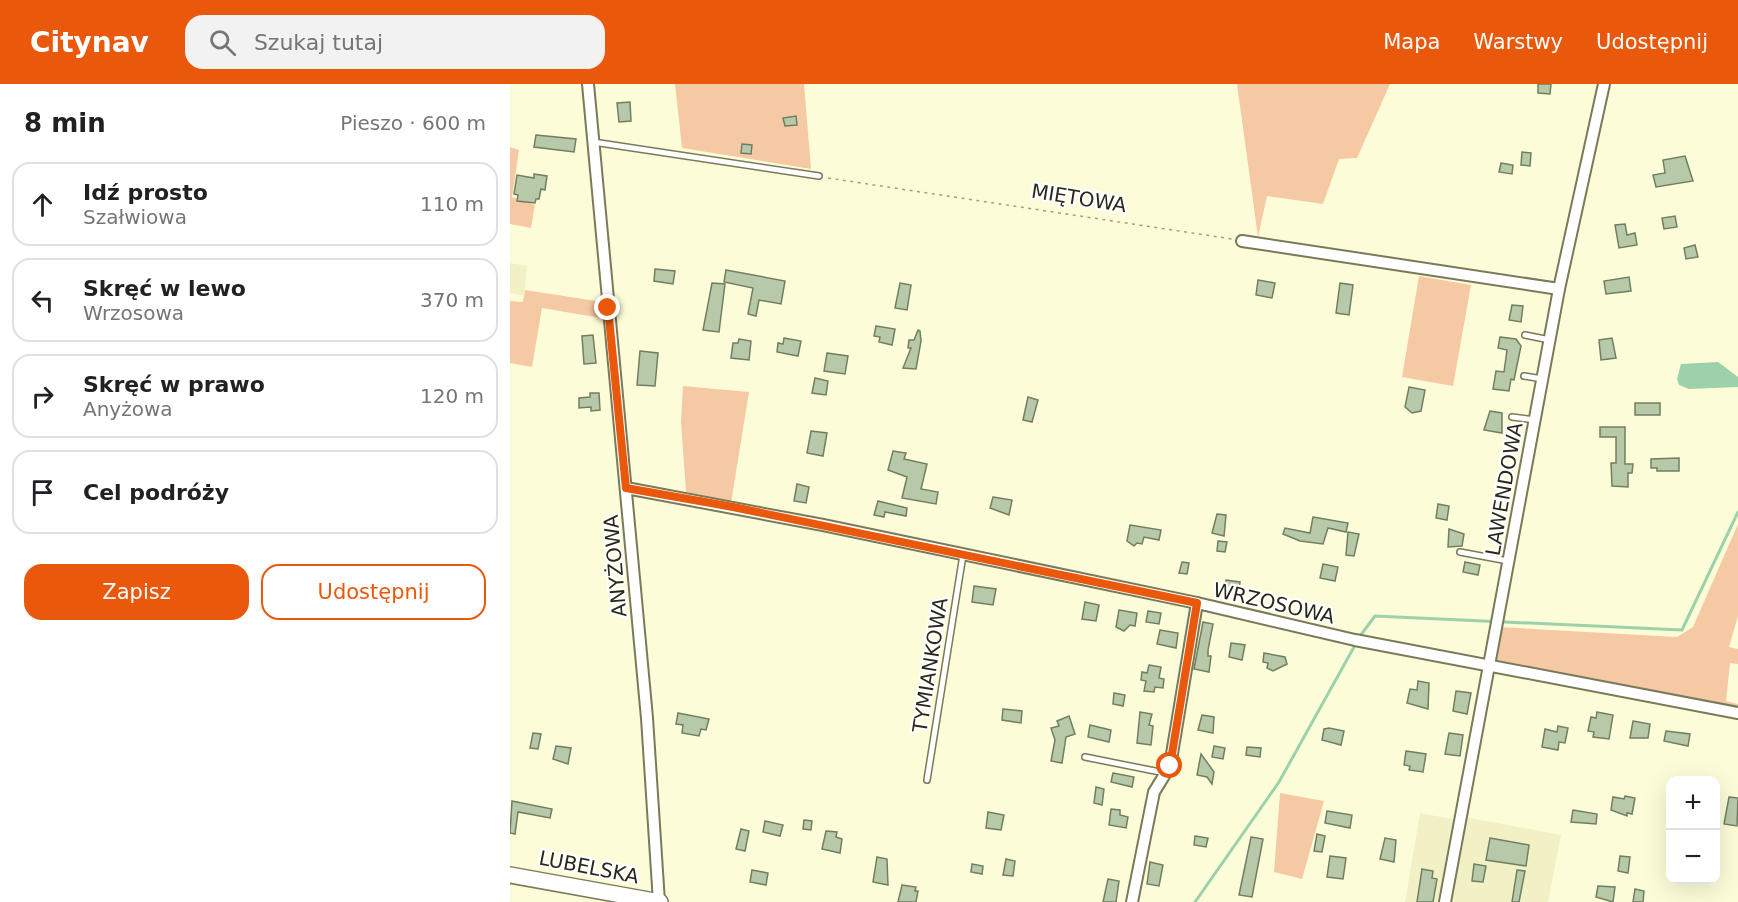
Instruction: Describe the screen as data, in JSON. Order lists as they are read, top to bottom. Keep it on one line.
{"streets":{"main road":["LUBELSKA"],"street":["LAWENDOWA","ANYŻOWA","WRZOSOWA"],"lane":["TYMIANKOWA"],"path":["MIĘTOWA"]},"crossings":[["LAWENDOWA","WRZOSOWA"],["ANYŻOWA","WRZOSOWA"],["ANYŻOWA","LUBELSKA"],["WRZOSOWA","TYMIANKOWA"]],"page":{"header":"Citynav","search":"Szukaj tutaj","nav":["Mapa","Warstwy","Udostępnij"],"heading":["8 min","Pieszo · 600 m"],"list":[["Idź prosto","Szałwiowa","110 m"],["Skręć w lewo","Wrzosowa","370 m"],["Skręć w prawo","Anyżowa","120 m"],"Cel podróży"],"buttons":["Zapisz","Udostępnij"],"map_buttons":["+","−"]}}
